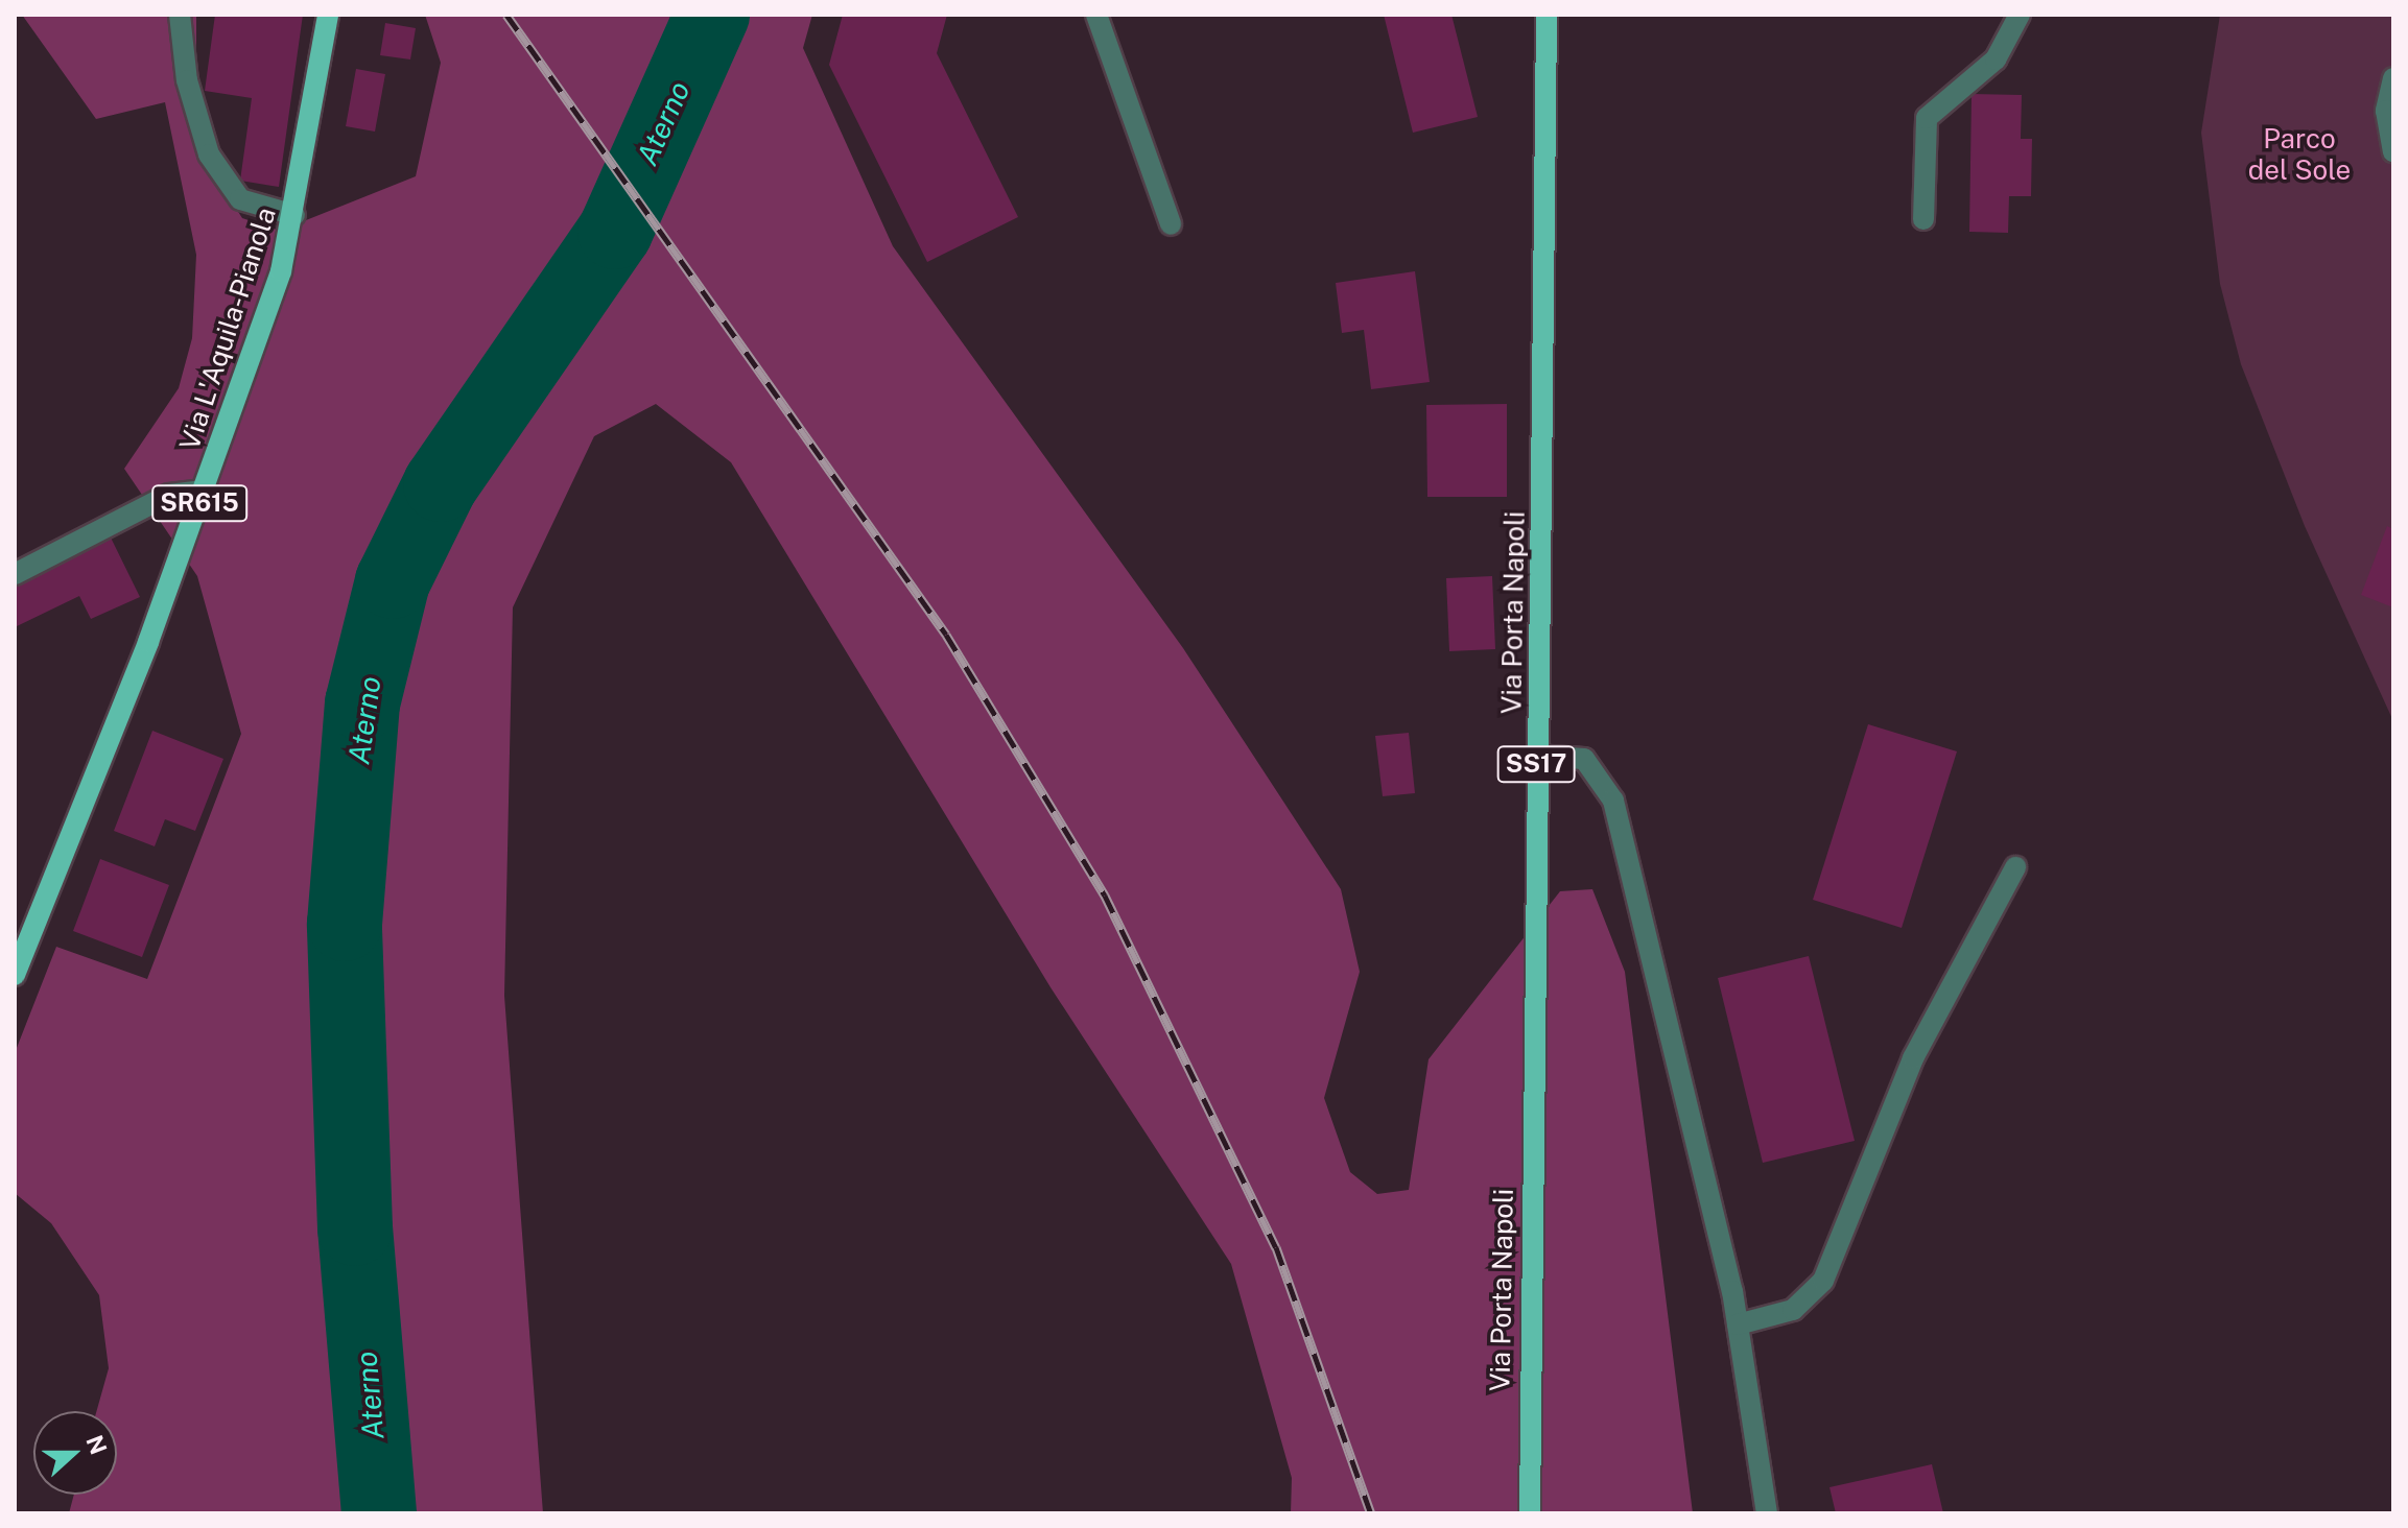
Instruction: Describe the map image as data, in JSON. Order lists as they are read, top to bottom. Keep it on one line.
{"streets":{"main road":["Via L'Aquila-Pianola","SR615","Via Porta Napoli","SS17"]},"water":["Aterno"],"parks":["Parco del Sole"],"north":"right"}
